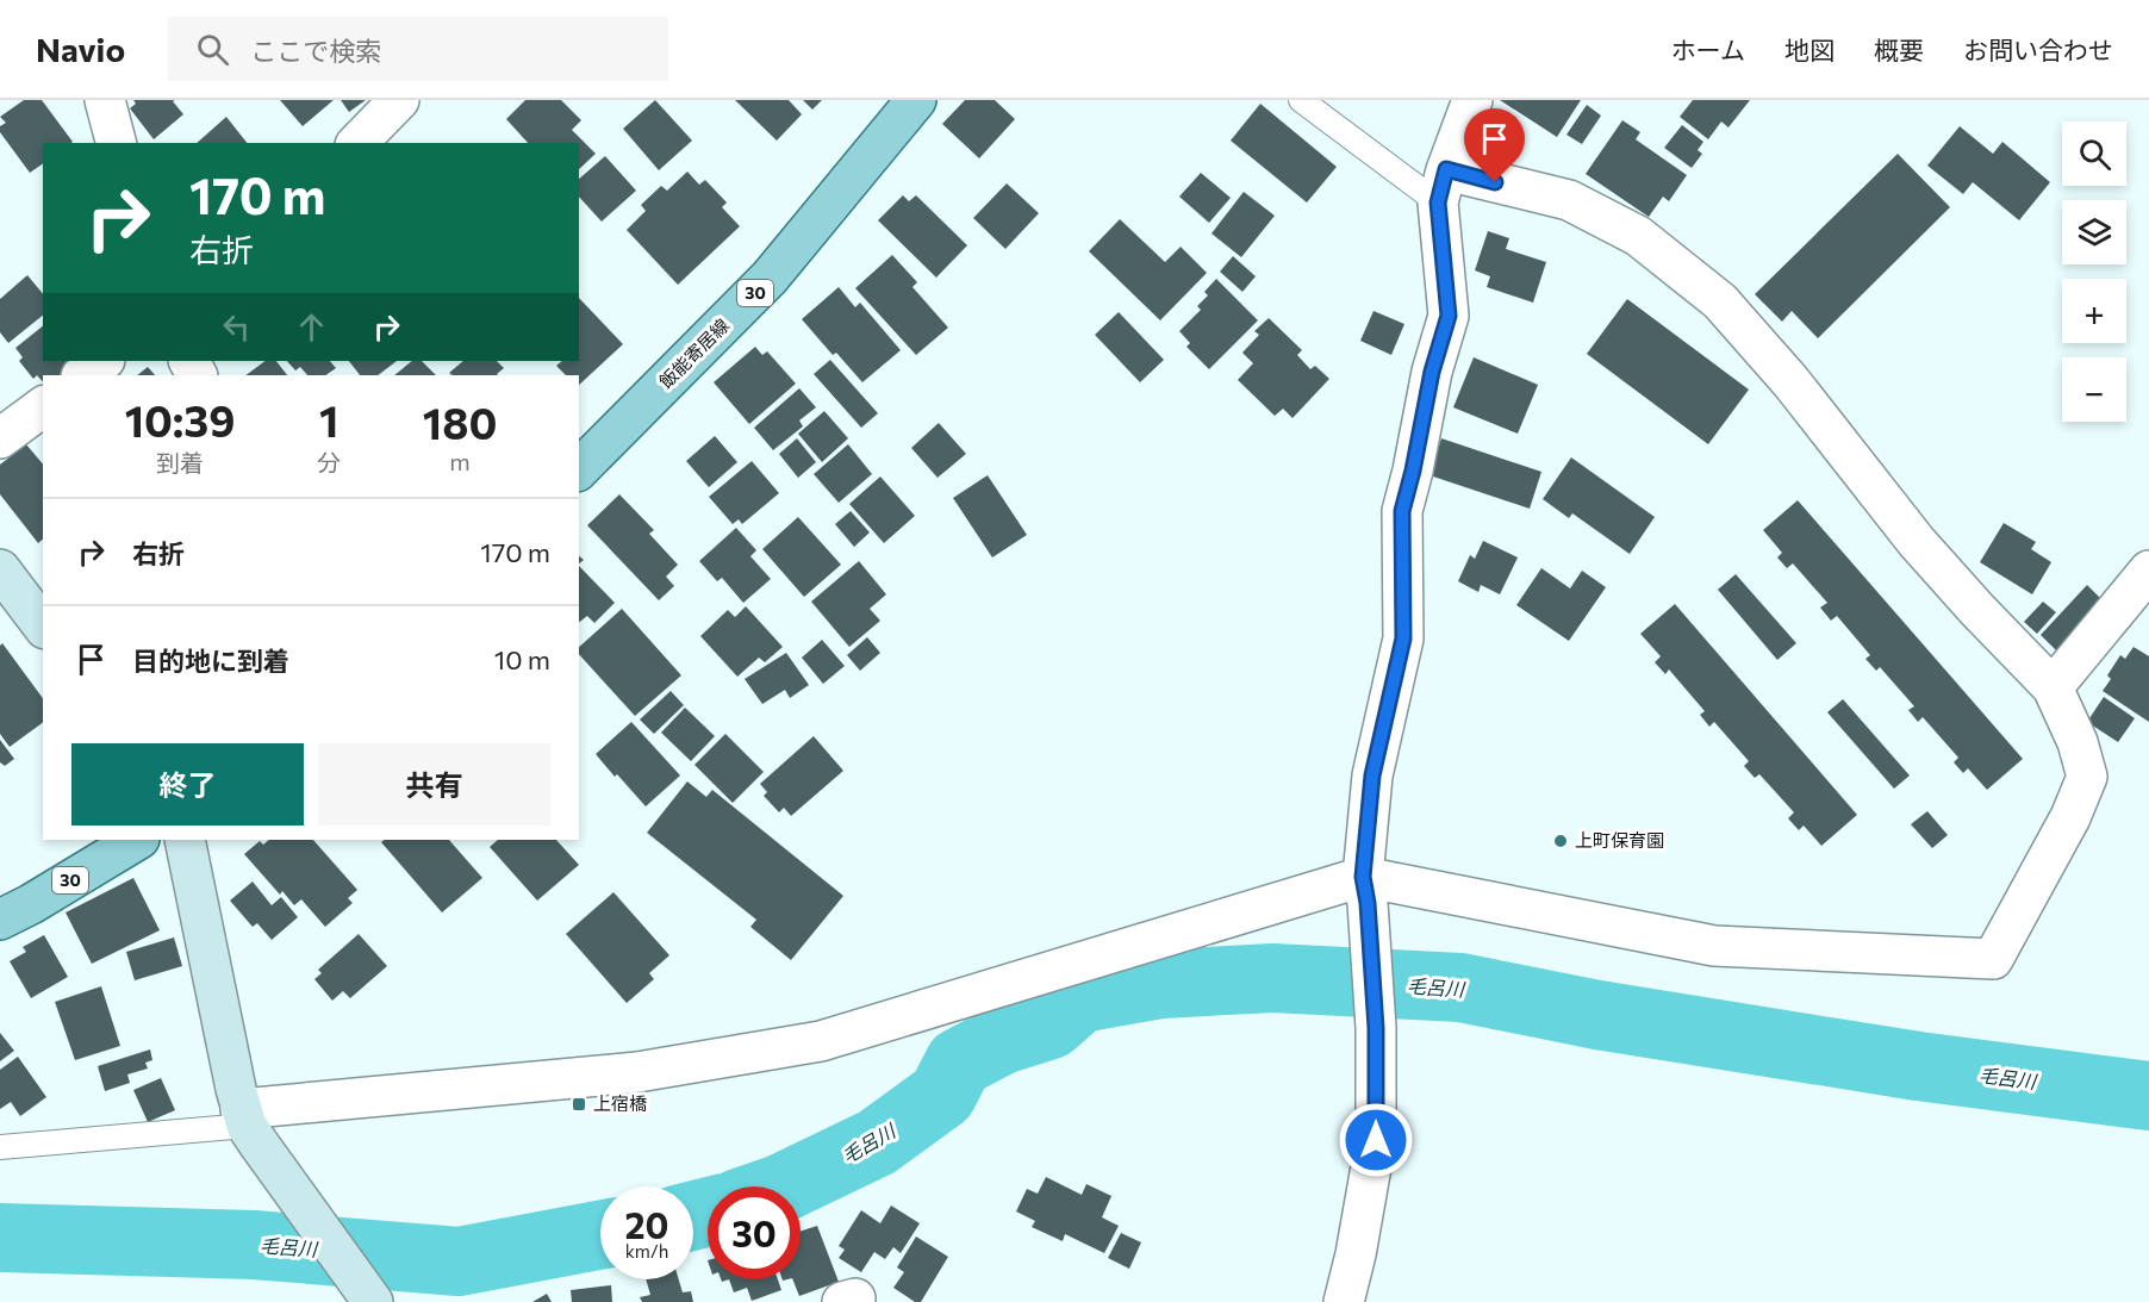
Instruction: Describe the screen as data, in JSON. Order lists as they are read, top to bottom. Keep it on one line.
{"streets":{"main road":["30","飯能寄居線"]},"water":["毛呂川"],"places":{"other":["上町保育園"],"transit":["上宿橋"]},"page":{"header":"Navio","search":"ここで検索","nav":["ホーム","地図","概要","お問い合わせ"],"map_buttons":["+","−"],"turn":["170 m","右折"],"eta":["10:39","到着","1","分","180","m"],"list":[{"name":"右折","value":"170 m"},{"name":"目的地に到着","value":"10 m"}],"buttons":["終了","共有"],"speed":"20 km/h","limit":"30"}}
